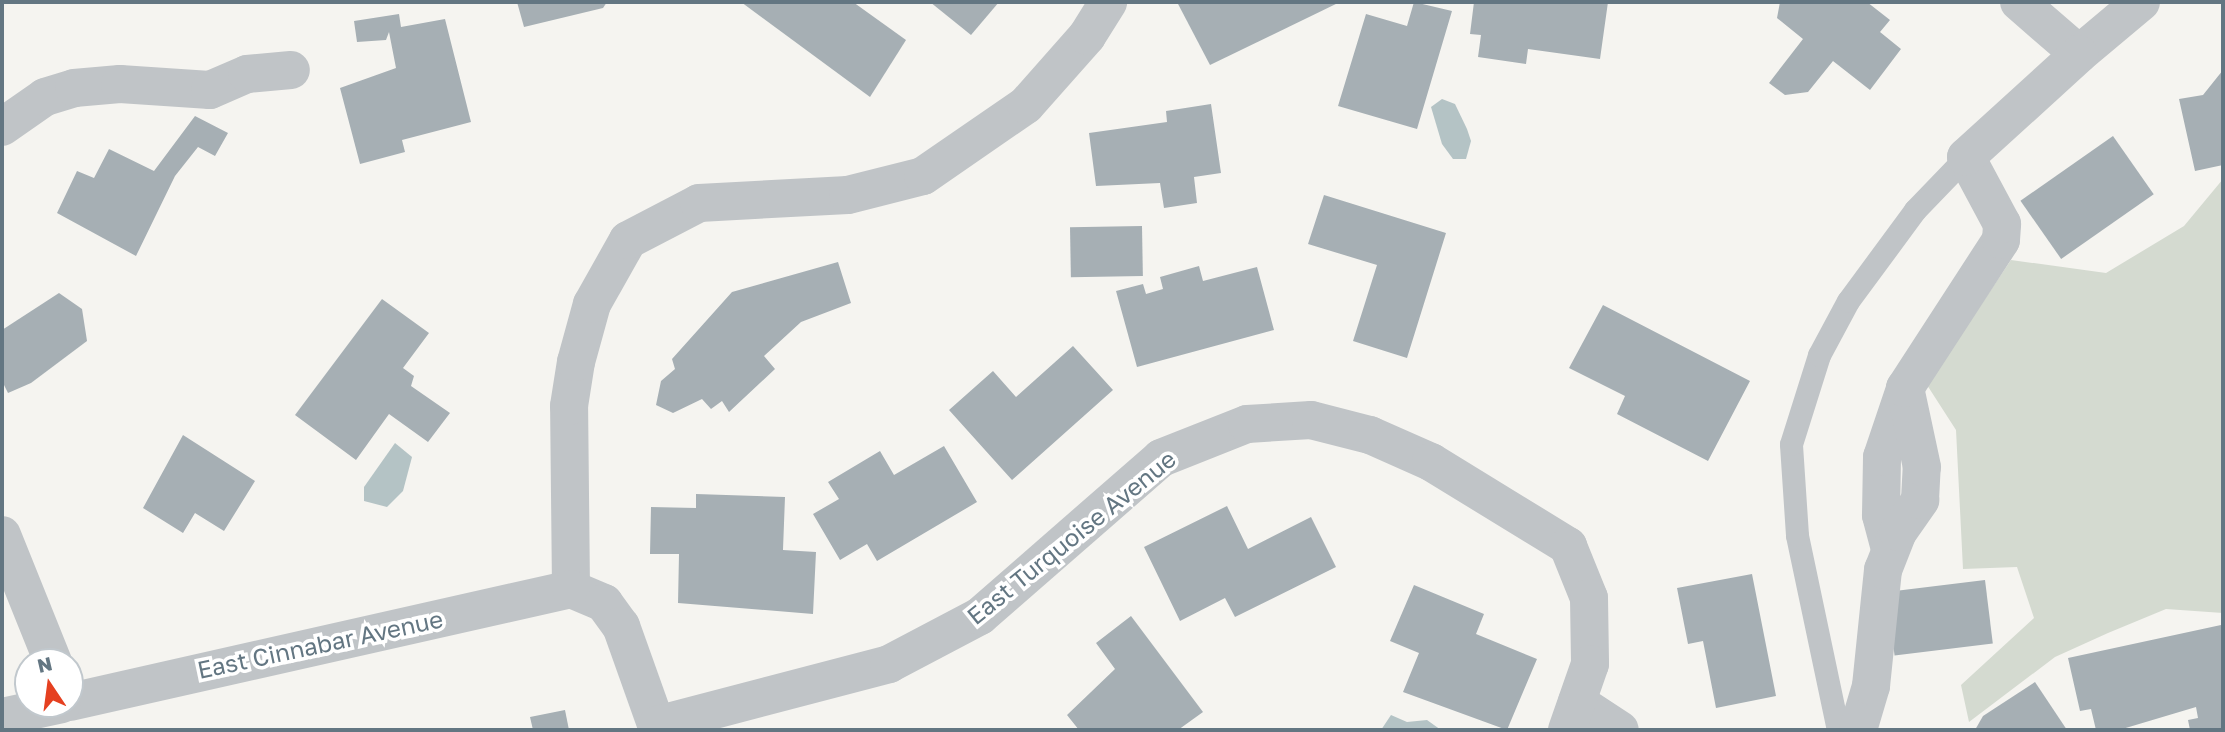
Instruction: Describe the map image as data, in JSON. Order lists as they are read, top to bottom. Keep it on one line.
{"streets":{"street":["East Turquoise Avenue","East Cinnabar Avenue"]},"north":"top"}
